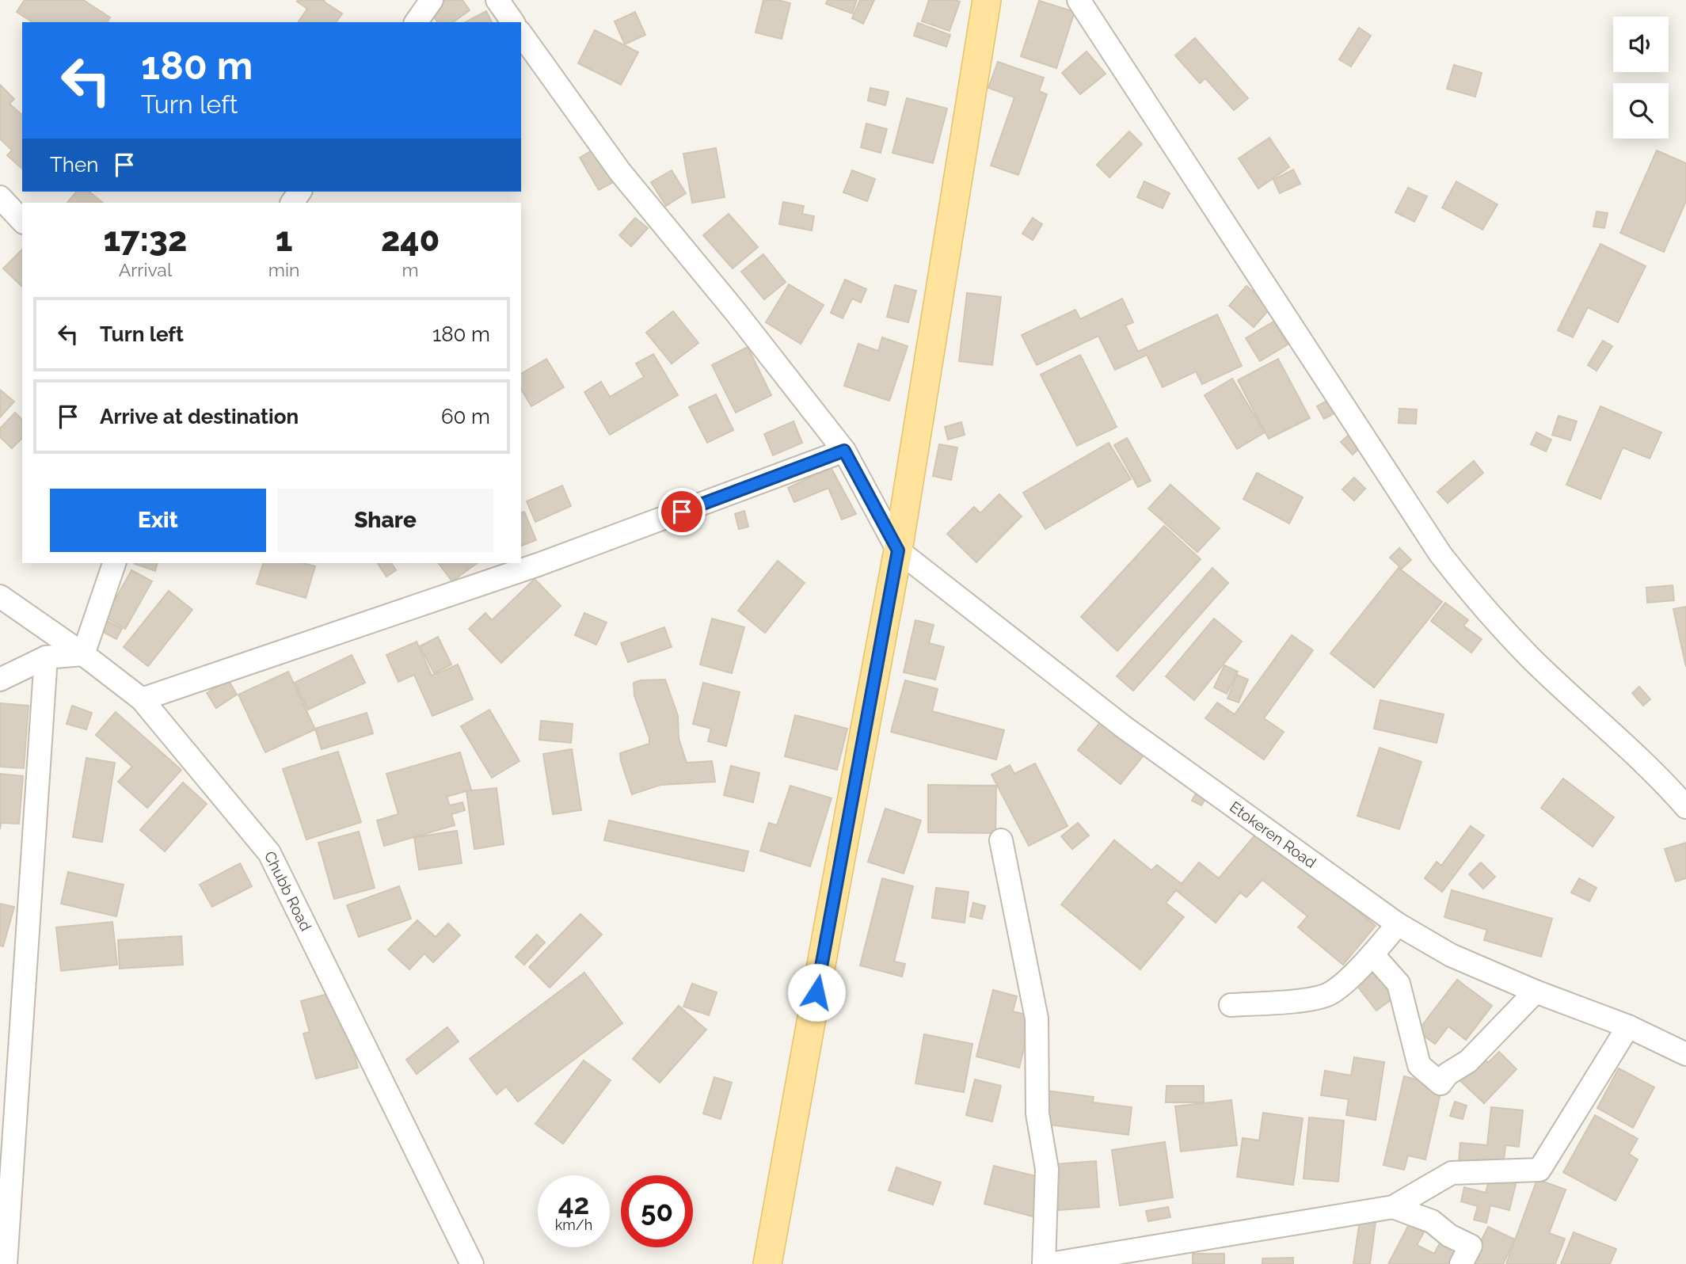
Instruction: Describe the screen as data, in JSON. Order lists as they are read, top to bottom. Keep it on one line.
{"streets":{"street":["Etokeren Road","Chubb Road"]},"page":{"turn":["180 m","Turn left"],"then":"Then","eta":["17:32","Arrival","1","min","240","m"],"list":[{"name":"Turn left","value":"180 m"},{"name":"Arrive at destination","value":"60 m"}],"buttons":["Exit","Share"],"speed":"42 km/h","limit":"50"}}
